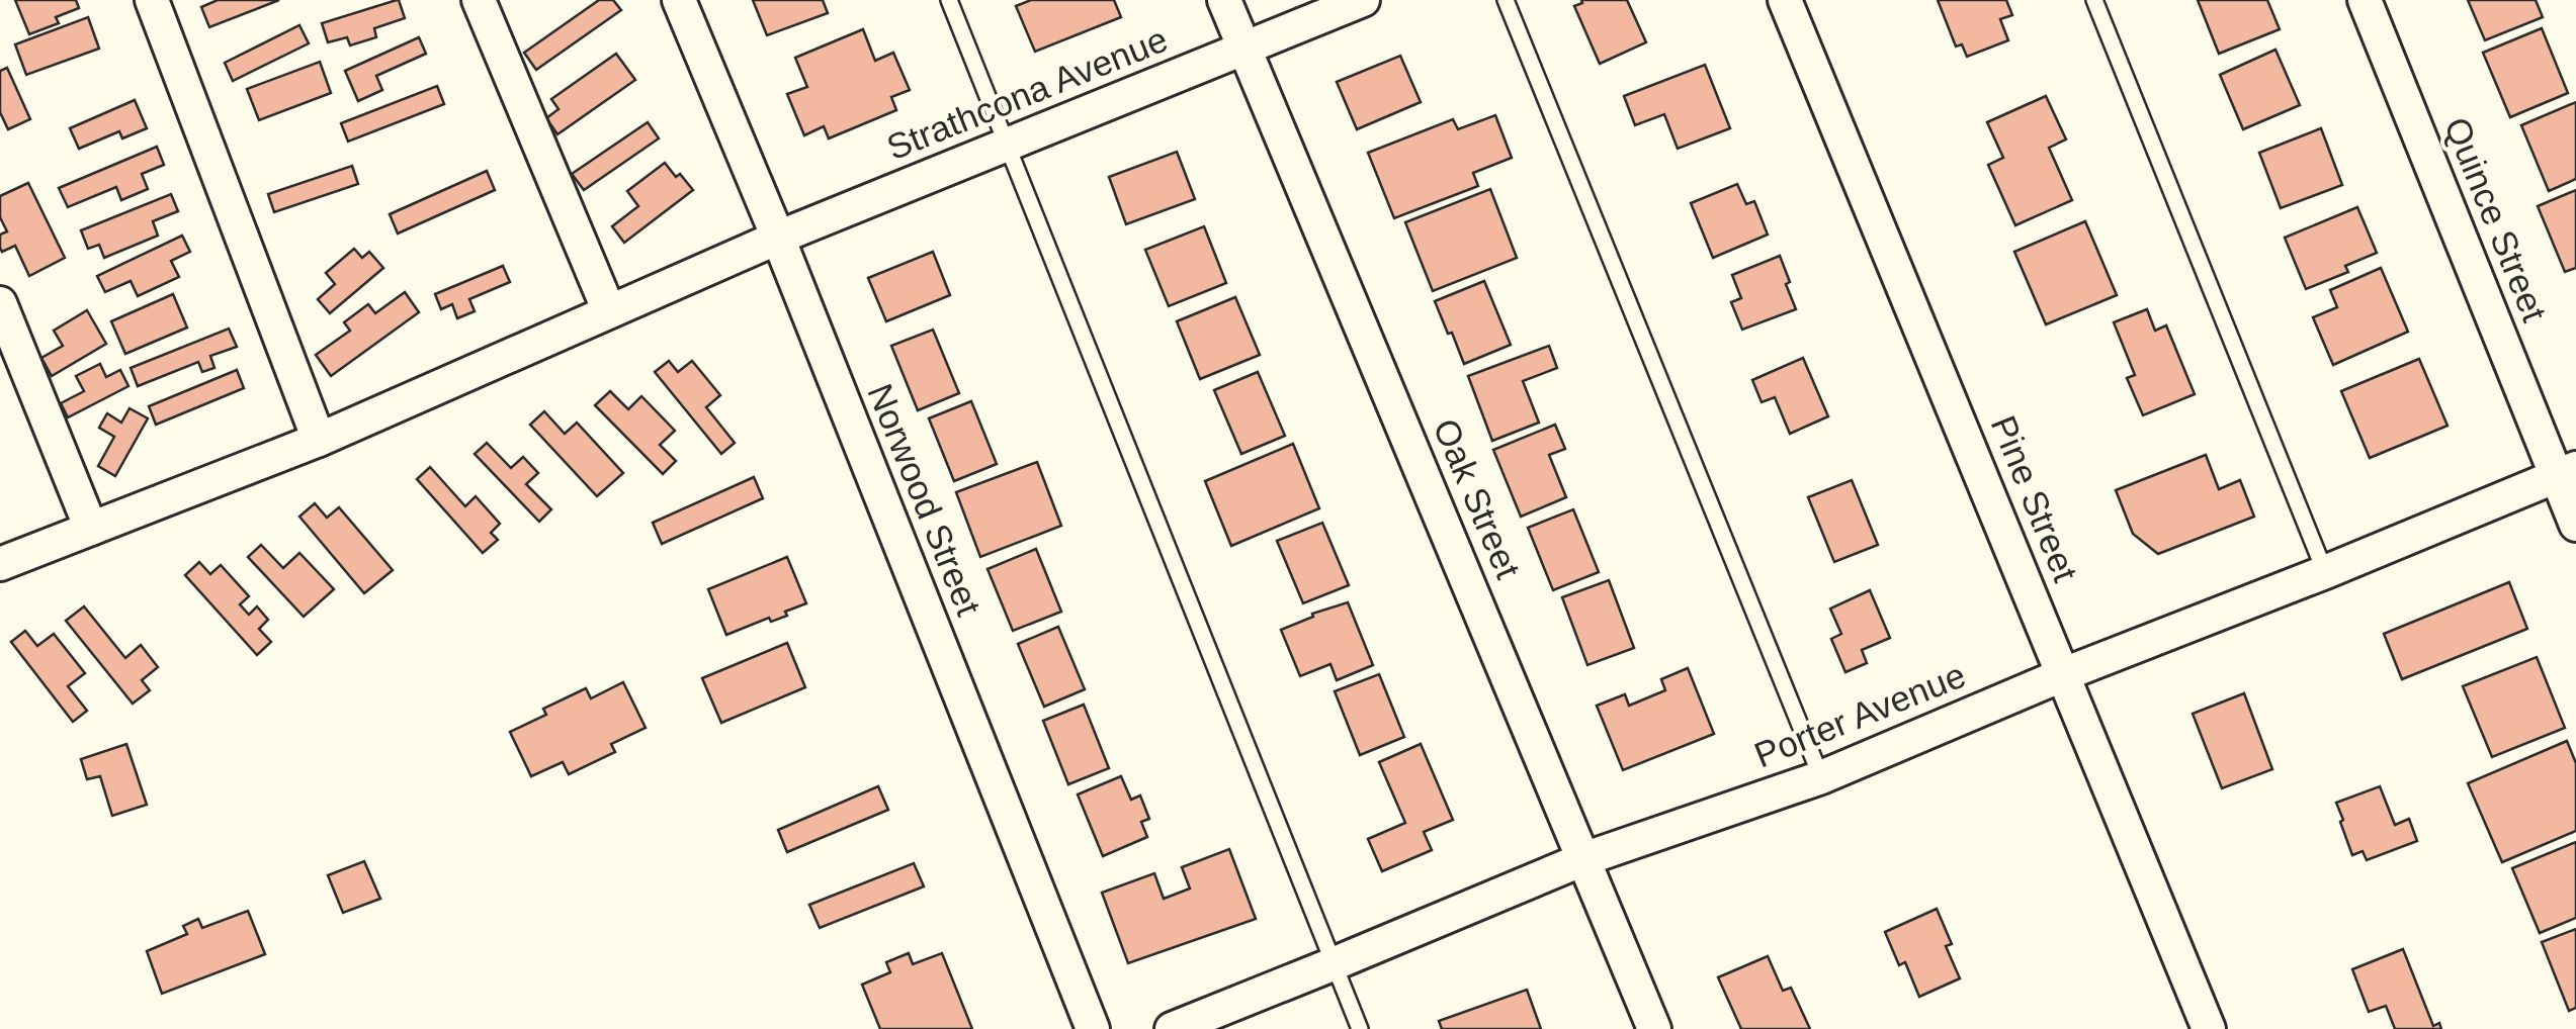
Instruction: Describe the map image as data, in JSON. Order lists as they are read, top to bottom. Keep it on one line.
{"streets":{"street":["Strathcona Avenue","Quince Street","Oak Street","Pine Street","Norwood Street","Porter Avenue"]},"crossings":[["Strathcona Avenue","Oak Street"],["Strathcona Avenue","Norwood Street"],["Quince Street","Porter Avenue"],["Oak Street","Porter Avenue"],["Pine Street","Porter Avenue"]]}
